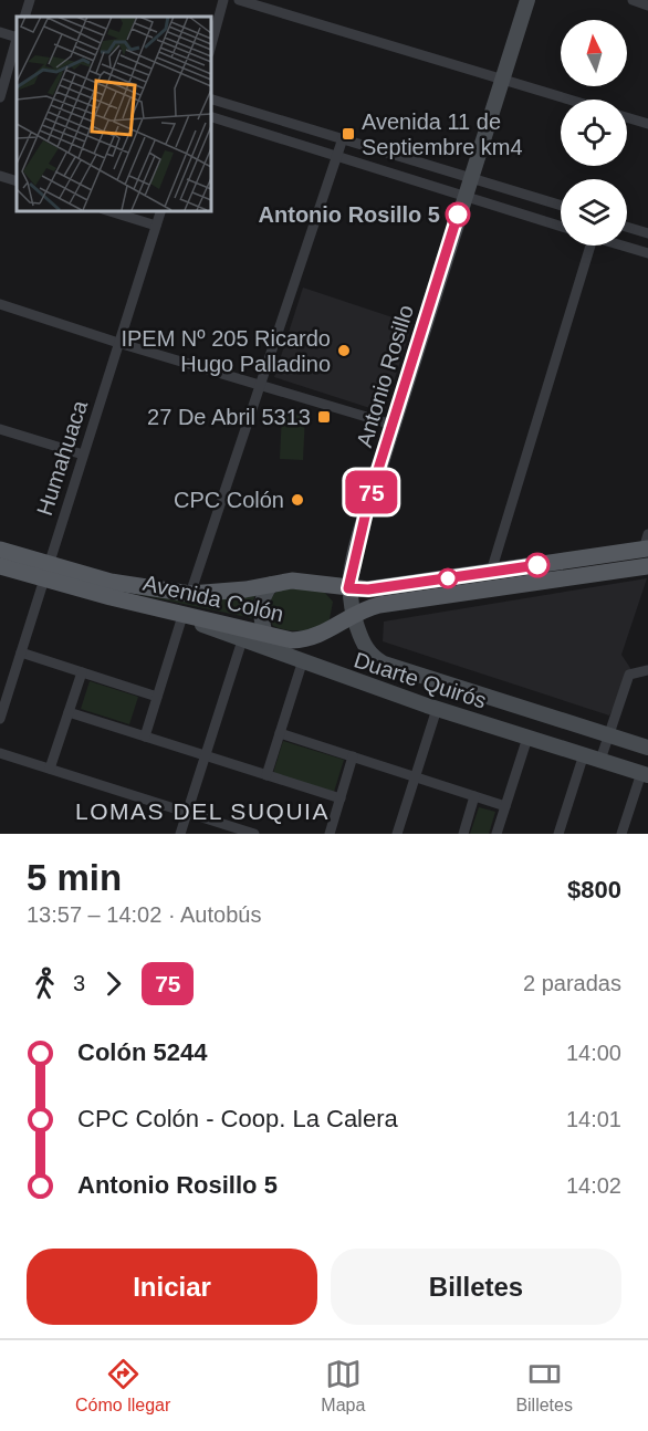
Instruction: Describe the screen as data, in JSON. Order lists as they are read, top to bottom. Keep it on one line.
{"streets":{"main road":["Antonio Rosillo","Avenida Colón","Duarte Quirós"],"street":["Humahuaca"]},"crossings":[["Antonio Rosillo","Avenida Colón"],["Antonio Rosillo","Duarte Quirós"],["Humahuaca","Avenida Colón"],["Avenida Colón","Duarte Quirós"]],"districts":["LOMAS DEL SUQUIA"],"places":{"transit":["Avenida 11 de Septiembre km4","27 De Abril 5313"],"other":["Antonio Rosillo 5","IPEM Nº 205 Ricardo Hugo Palladino","CPC Colón"]},"lines":["bus line 75"],"north":"top","page":{"on_map":"75","heading":["5 min","13:57 – 14:02 · Autobús","$800"],"legs":["3","75","2 paradas"],"list":[{"name":"Colón 5244","value":"14:00"},{"name":"CPC Colón - Coop. La Calera","value":"14:01"},{"name":"Antonio Rosillo 5","value":"14:02"}],"buttons":["Iniciar","Billetes"],"tabs":["Cómo llegar","Mapa","Billetes"]}}
